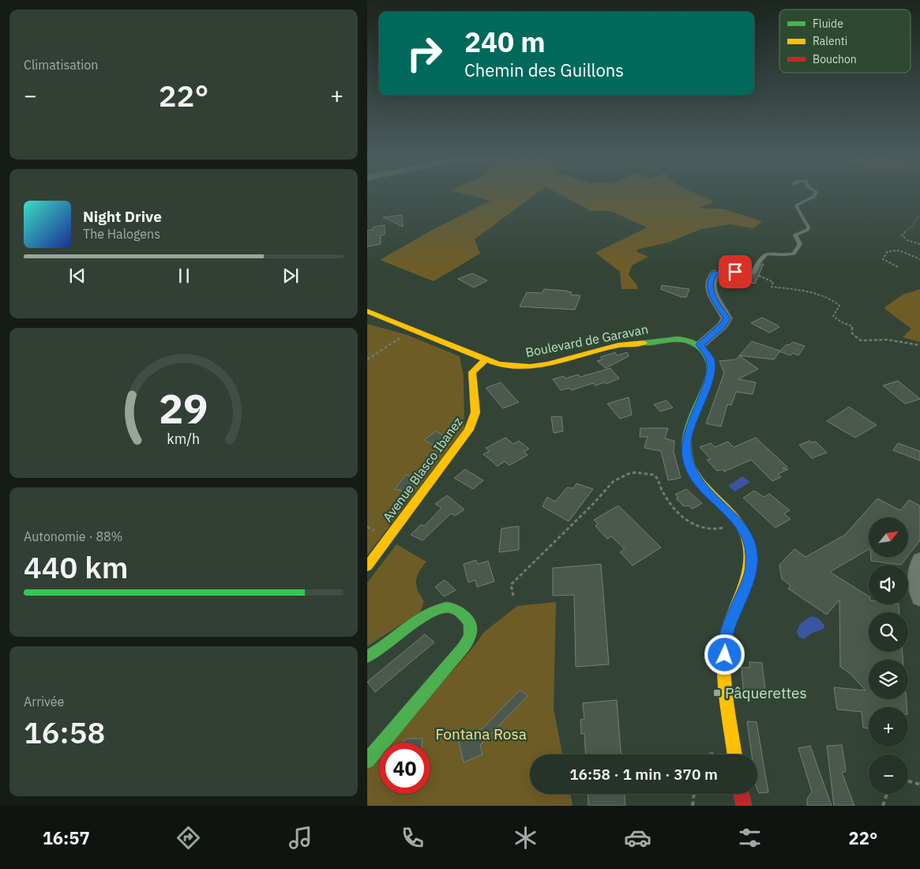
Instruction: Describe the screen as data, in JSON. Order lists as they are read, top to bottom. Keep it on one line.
{"streets":{"street":["Boulevard de Garavan","Avenue Blasco Ibanez"]},"crossings":[["Boulevard de Garavan","Avenue Blasco Ibanez"]],"parks":["Fontana Rosa"],"places":{"transit":["Pâquerettes"]},"legend":["Fluide","Ralenti","Bouchon"],"north":"top right","page":{"tile":["Climatisation",["Autonomie · 88%","440 km"],["Arrivée","16:58"]],"turn":["240 m","Chemin des Guillons"],"heat":["−","22°","+"],"song":["Night Drive","The Halogens"],"map_buttons":["+","−"],"limit":"40","trip":"16:58 · 1 min · 370 m","tabs":["16:57","22°"],"gauge":["29","km/h"]}}
